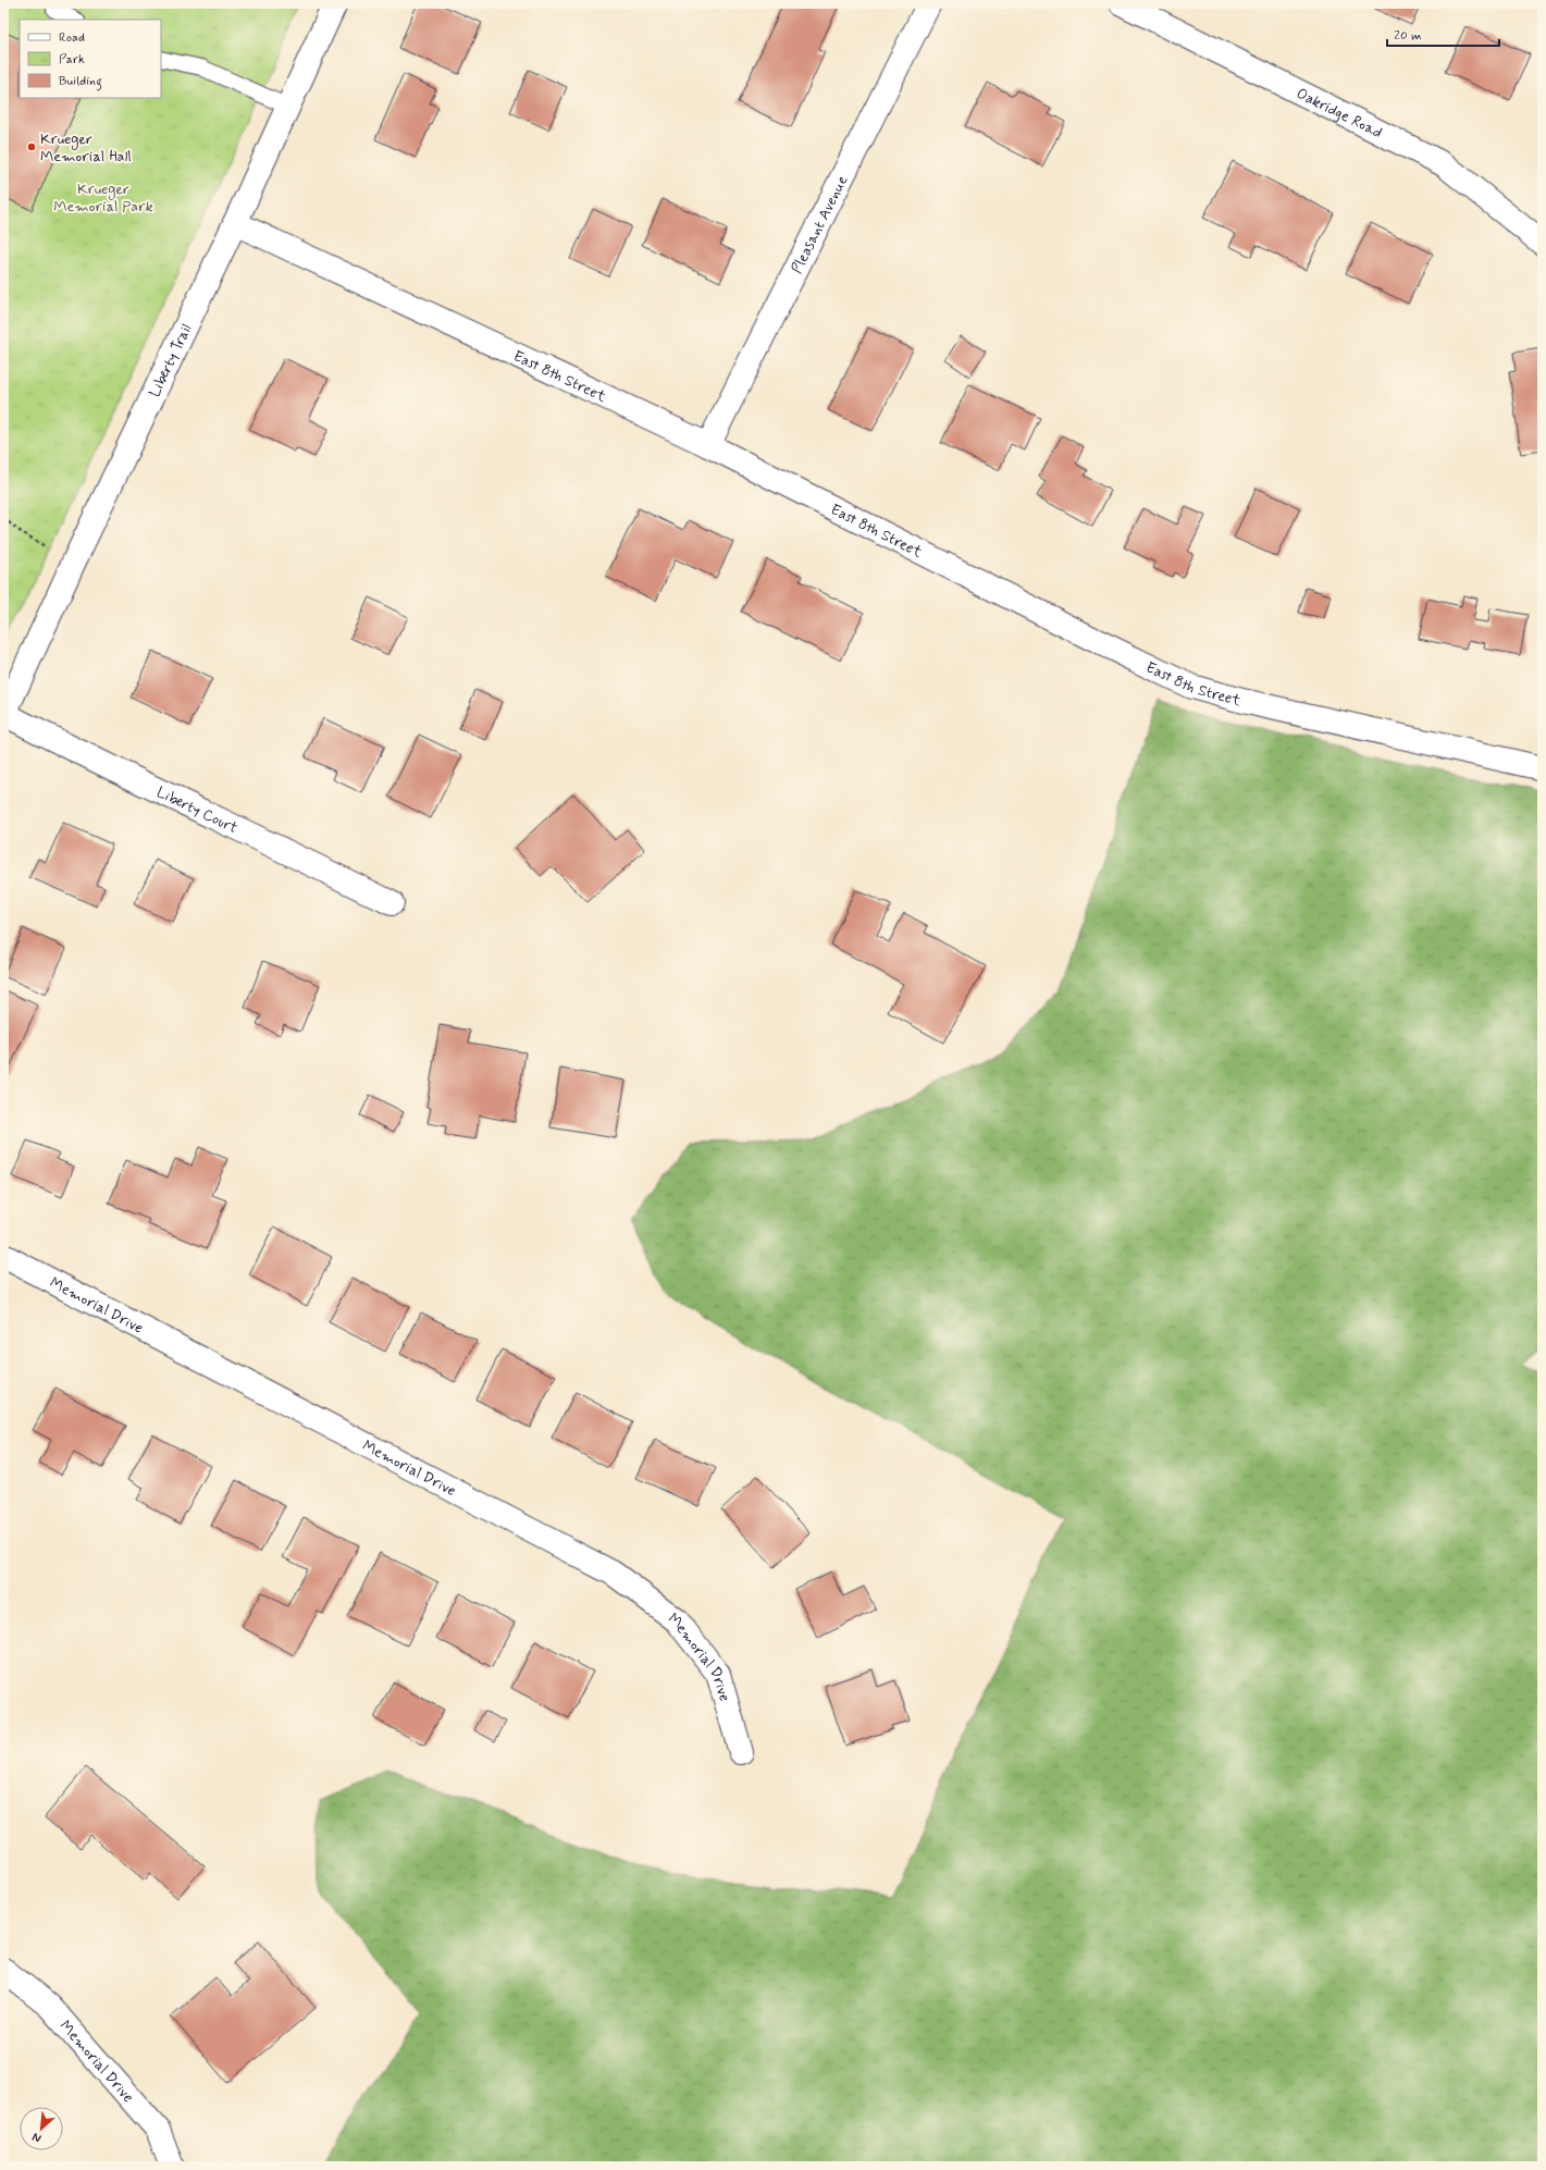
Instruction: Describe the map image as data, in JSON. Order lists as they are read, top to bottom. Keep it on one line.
{"streets":{"street":["Oakridge Road","Pleasant Avenue","Liberty Trail","East 8th Street","Liberty Court","Memorial Drive"]},"crossings":[["Pleasant Avenue","East 8th Street"],["Liberty Trail","East 8th Street"],["Liberty Trail","Liberty Court"]],"parks":["Krueger Memorial Park"],"places":["Krueger Memorial Hall"],"legend":["Road","Park","Building"],"scale_bar":"20 m","north":"bottom left"}
